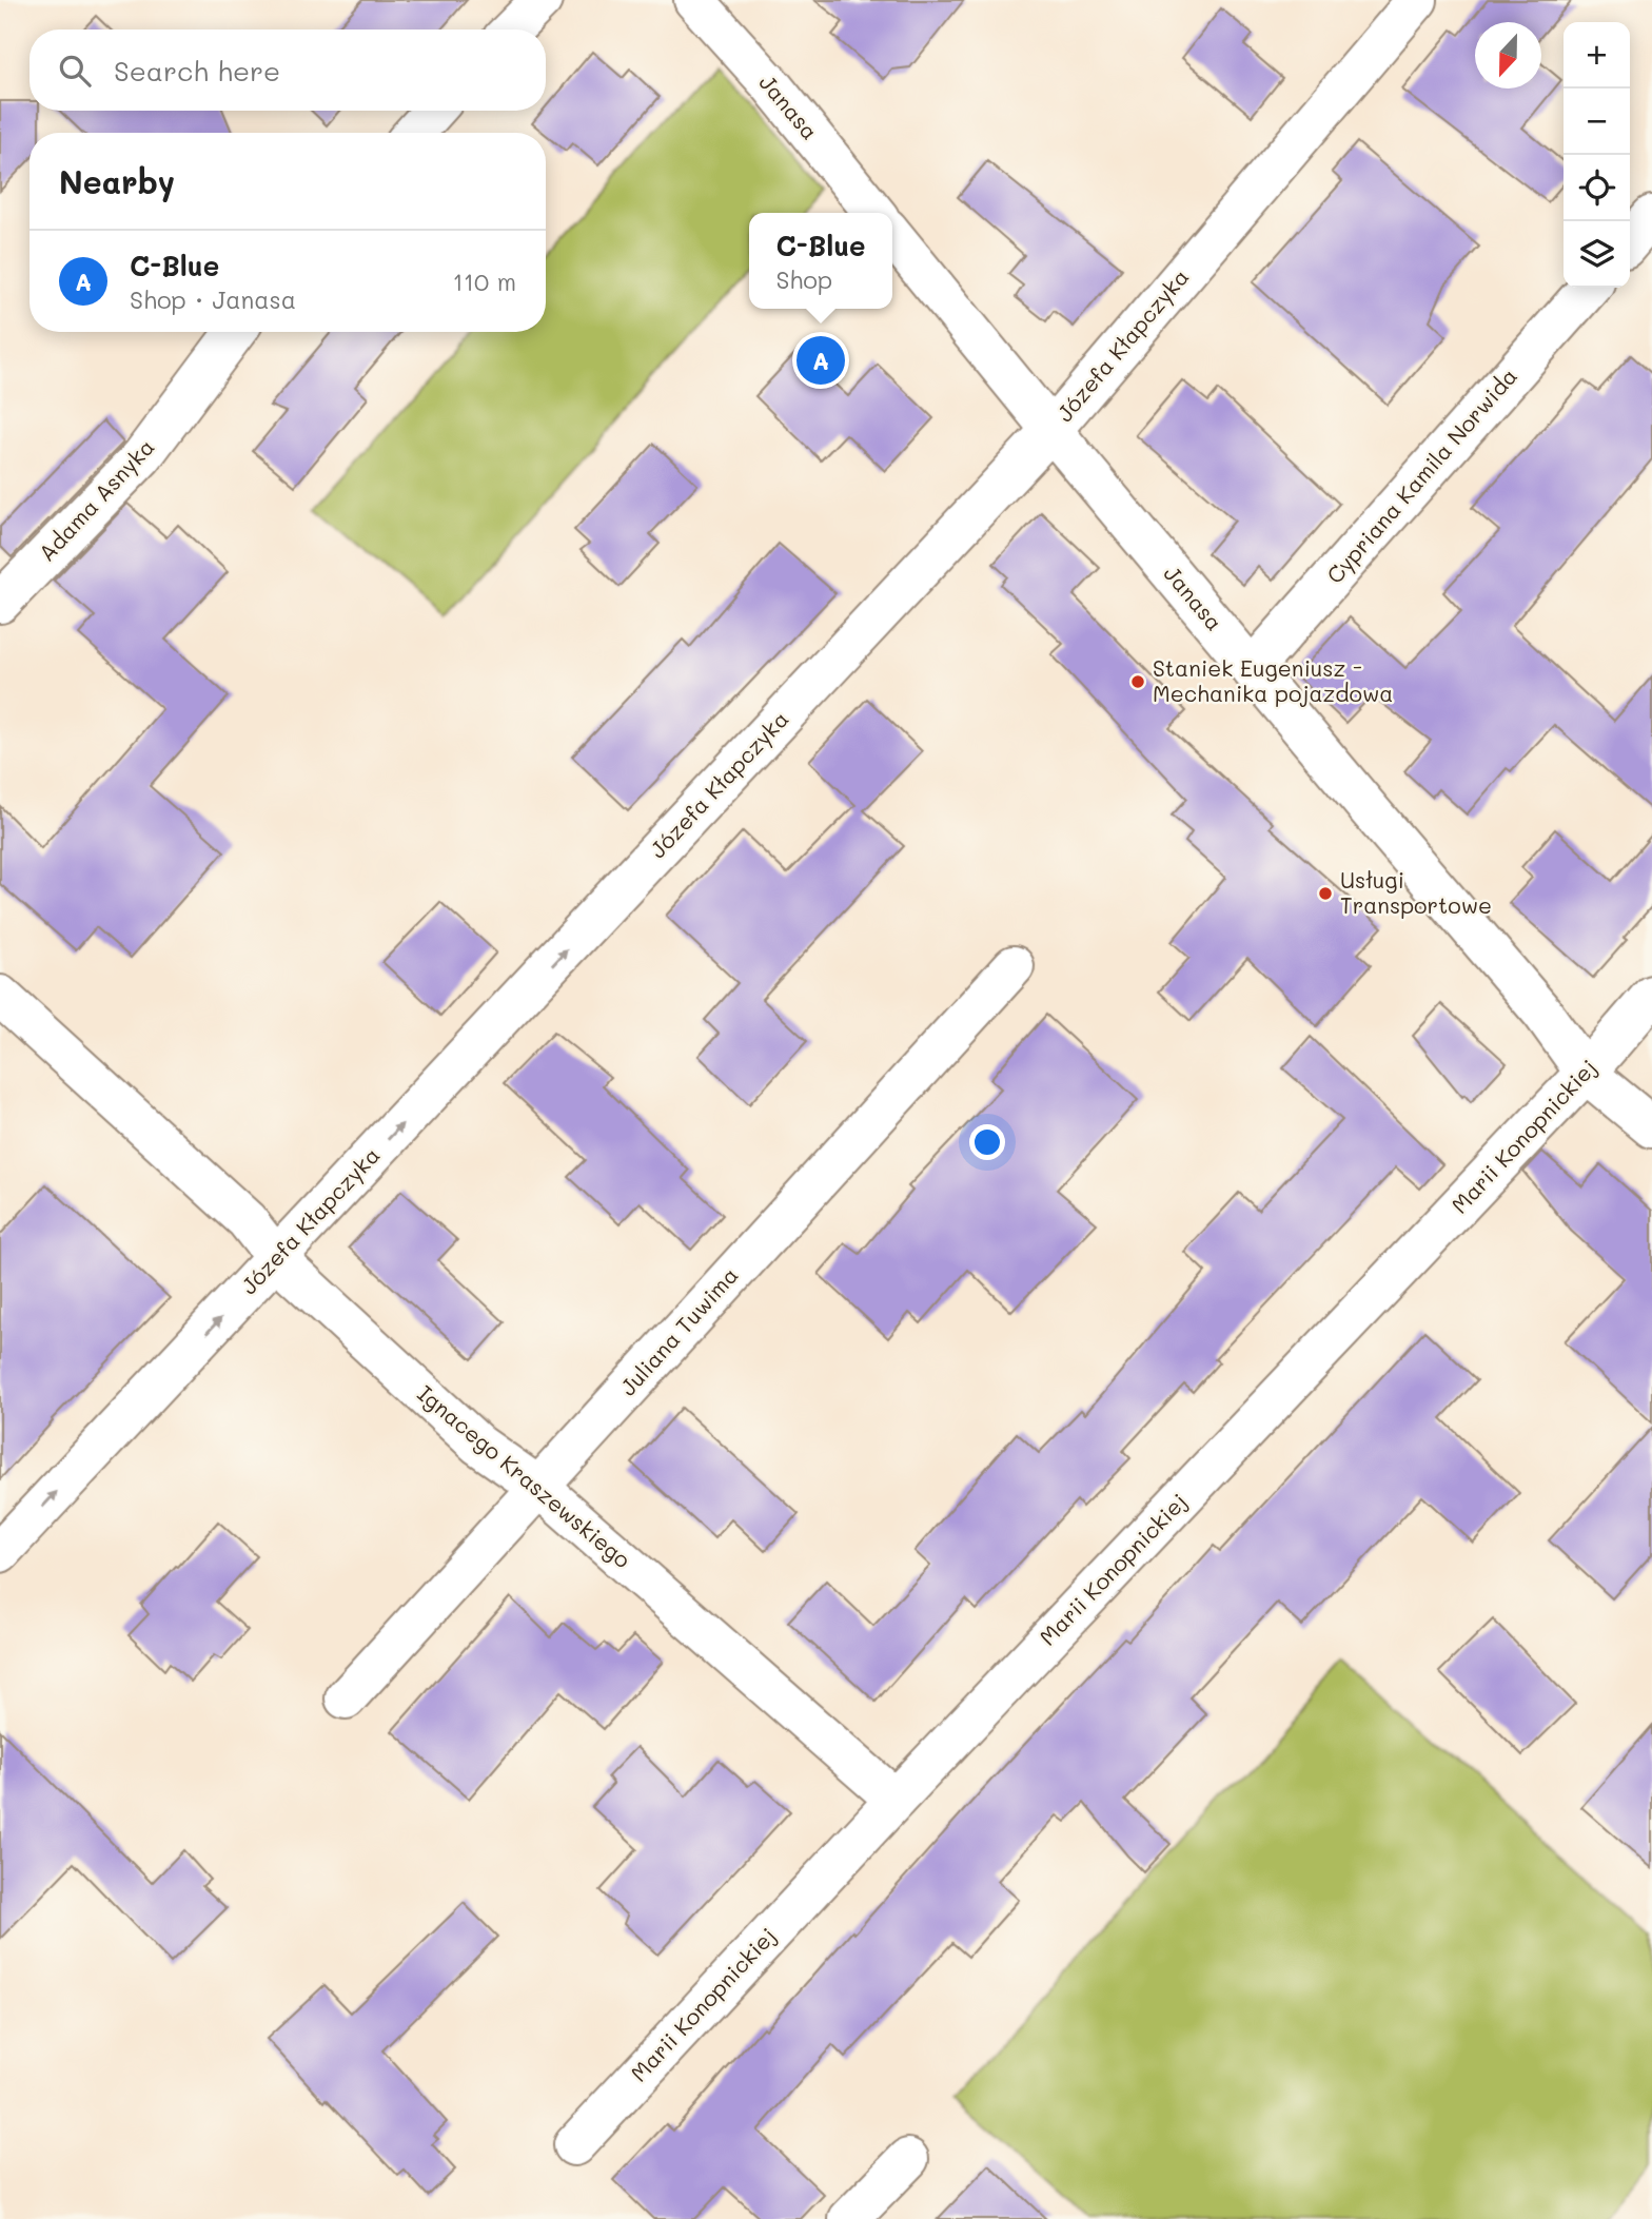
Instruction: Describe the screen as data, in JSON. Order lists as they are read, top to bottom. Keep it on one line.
{"streets":{"street":["Janasa","Józefa Kłapczyka","Cypriana Kamila Norwida","Adama Asnyka","Marii Konopnickiej","Juliana Tuwima","Ignacego Kraszewskiego"]},"crossings":[["Janasa","Józefa Kłapczyka"],["Janasa","Cypriana Kamila Norwida"],["Janasa","Marii Konopnickiej"],["Józefa Kłapczyka","Ignacego Kraszewskiego"],["Marii Konopnickiej","Ignacego Kraszewskiego"],["Juliana Tuwima","Ignacego Kraszewskiego"]],"one_way":["Józefa Kłapczyka"],"places":["Staniek Eugeniusz - Mechanika pojazdowa","Usługi Transportowe"],"north":"bottom","page":{"map_buttons":["+","−"],"search":"Search here","heading":"Nearby","popup":["C-Blue","Shop"],"list":[{"mark":"A","name":"C-Blue","note":"Shop · Janasa","value":"110 m"}],"pins":"A"}}
